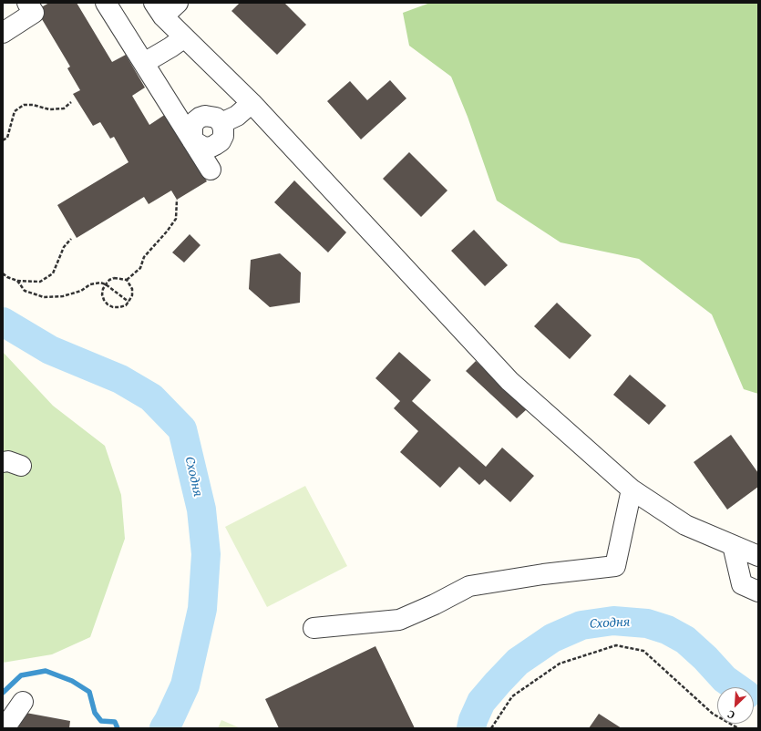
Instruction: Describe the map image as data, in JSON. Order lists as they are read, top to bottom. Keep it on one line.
{"water":["Сходня"],"north":"bottom left"}
